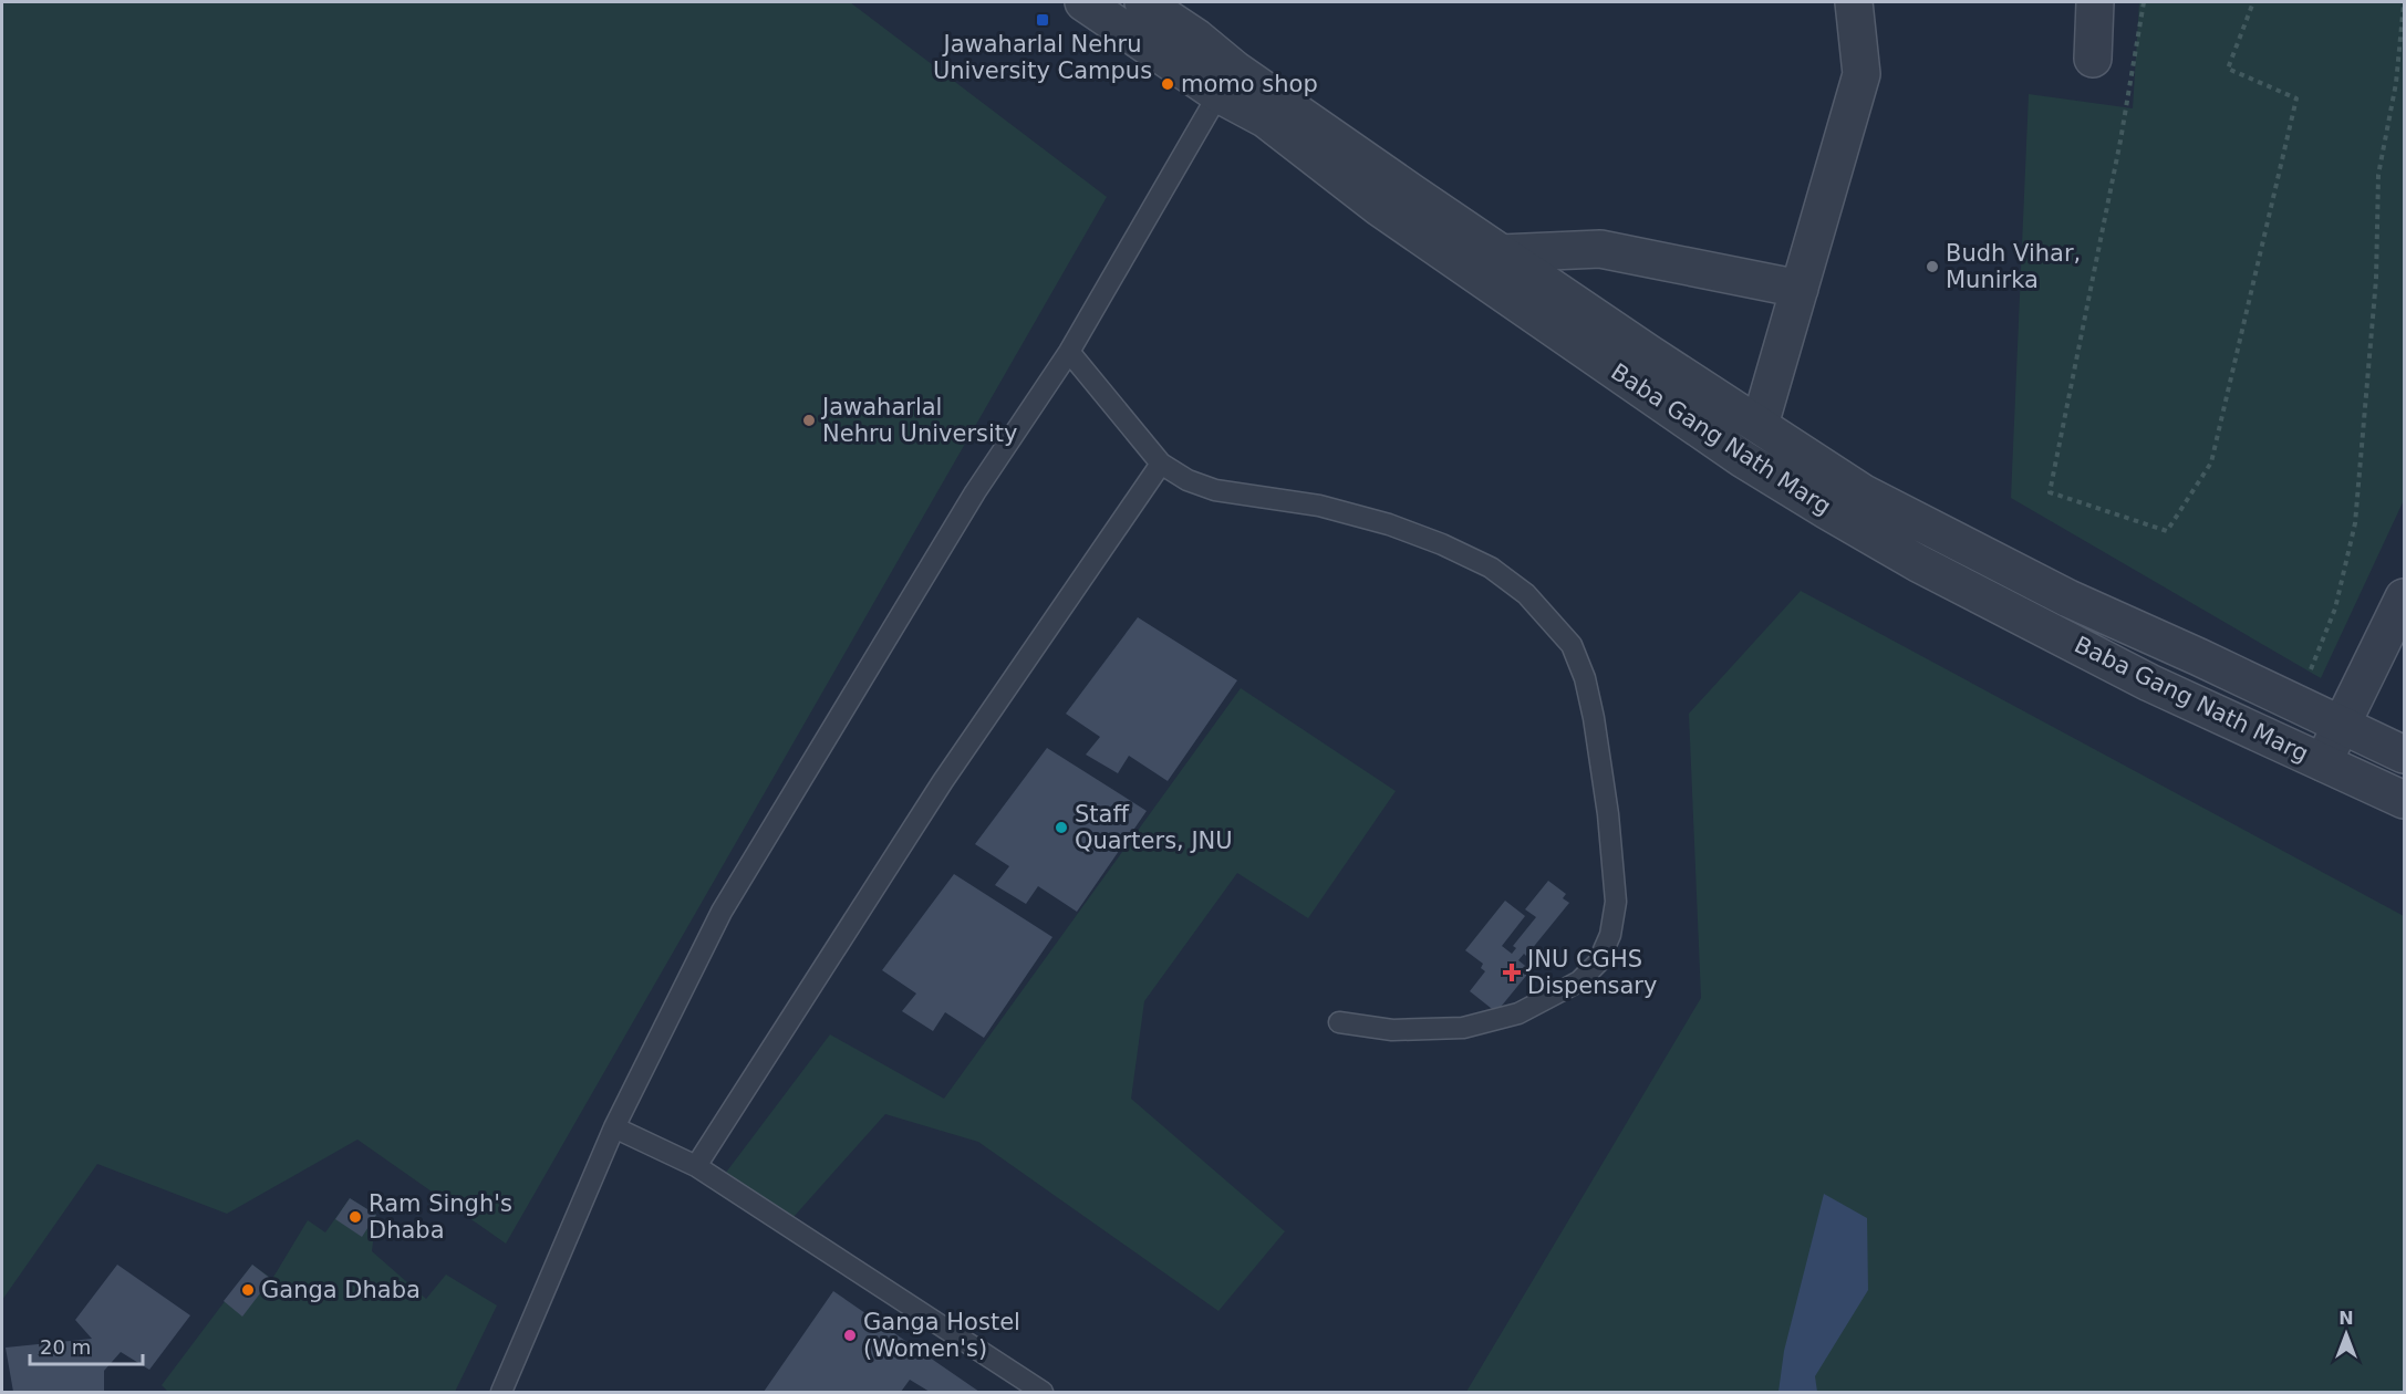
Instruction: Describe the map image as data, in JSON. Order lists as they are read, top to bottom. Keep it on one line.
{"streets":{"street":["Baba Gang Nath Marg"]},"places":{"transit":["Jawaharlal Nehru University Campus"],"other":["momo shop","Budh Vihar, Munirka","Jawaharlal Nehru University","Staff Quarters, JNU","Ram Singh's Dhaba","Ganga Dhaba","Ganga Hostel (Women's)"],"health":["JNU CGHS Dispensary"]},"scale_bar":"20 m","north":"top"}
